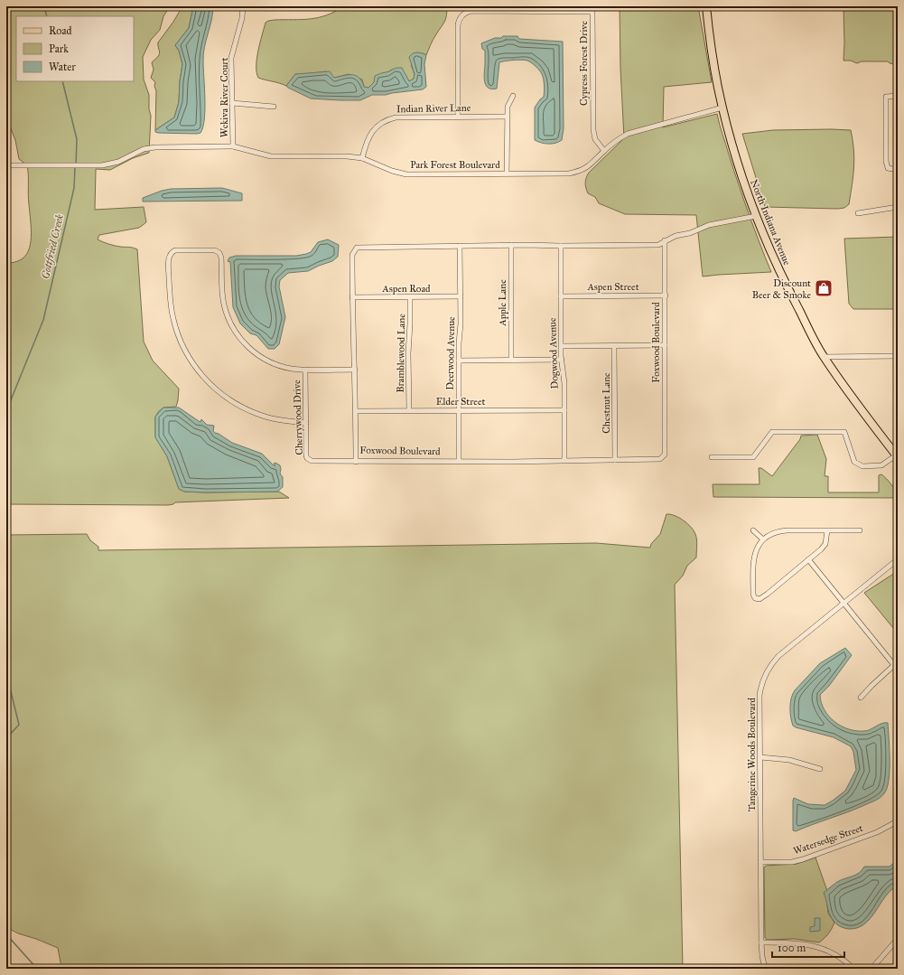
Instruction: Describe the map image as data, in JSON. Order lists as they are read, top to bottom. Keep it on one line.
{"streets":{"main road":["North Indiana Avenue"],"street":["Cypress Forest Drive","Wekiva River Court","Indian River Lane","Park Forest Boulevard","Aspen Street","Aspen Road","Apple Lane","Foxwood Boulevard","Bramblewood Lane","Deerwood Avenue","Dogwood Avenue","Elder Street","Chestnut Lane","Cherrywood Drive","Tangerine Woods Boulevard","Watersedge Street"]},"crossings":[["Cypress Forest Drive","Indian River Lane"],["Cypress Forest Drive","Park Forest Boulevard"],["Wekiva River Court","Park Forest Boulevard"],["Indian River Lane","Park Forest Boulevard"],["Park Forest Boulevard","North Indiana Avenue"],["North Indiana Avenue","Foxwood Boulevard"],["Aspen Street","Foxwood Boulevard"],["Aspen Street","Dogwood Avenue"],["Aspen Road","Foxwood Boulevard"],["Aspen Road","Bramblewood Lane"],["Aspen Road","Deerwood Avenue"],["Apple Lane","Foxwood Boulevard"],["Foxwood Boulevard","Deerwood Avenue"],["Foxwood Boulevard","Dogwood Avenue"],["Foxwood Boulevard","Elder Street"],["Foxwood Boulevard","Chestnut Lane"],["Foxwood Boulevard","Cherrywood Drive"],["Bramblewood Lane","Elder Street"],["Deerwood Avenue","Elder Street"],["Dogwood Avenue","Elder Street"],["Tangerine Woods Boulevard","Watersedge Street"]],"water":["Gottfried Creek"],"places":{"shop":["Discount Beer & Smoke"]},"legend":["Road","Park","Water"],"scale_bar":"100 m"}
